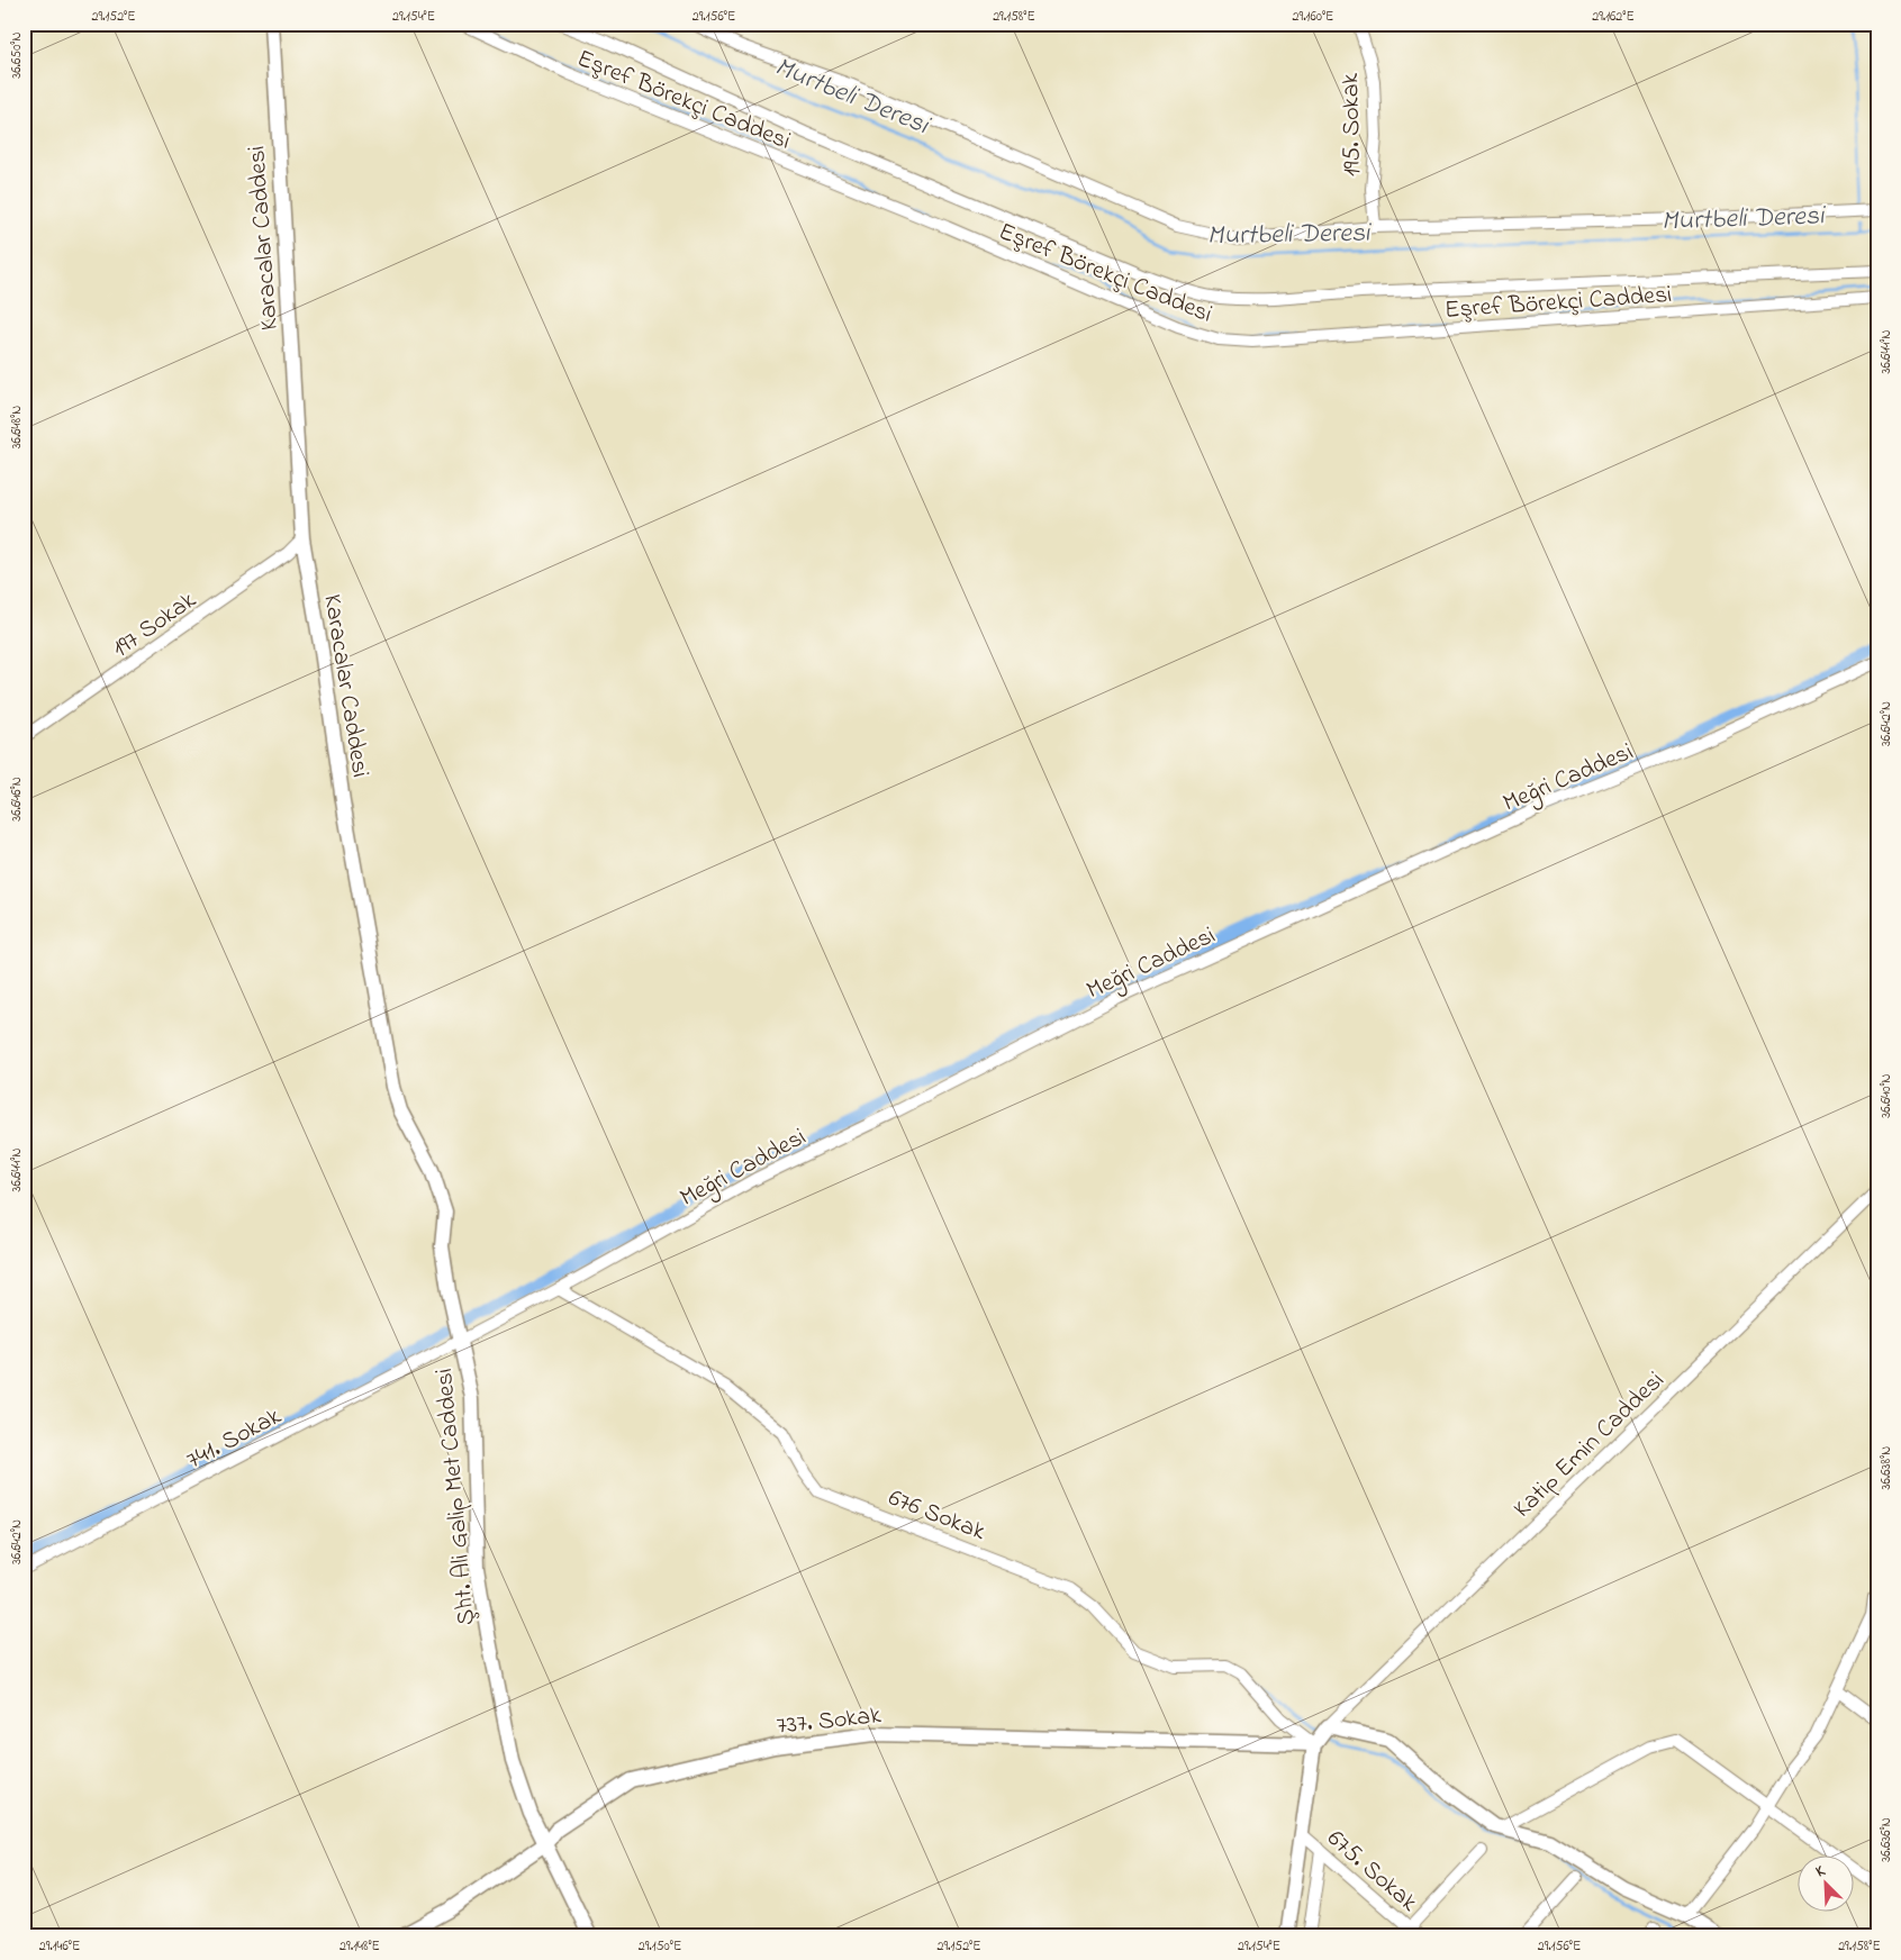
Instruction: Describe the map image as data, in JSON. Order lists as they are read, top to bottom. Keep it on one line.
{"streets":{"street":["Eşref Börekçi Caddesi","195. Sokak","Karacalar Caddesi","197 Sokak","Meğri Caddesi","741. Sokak","Katip Emin Caddesi","Şht. Ali Galip Met Caddesi","676 Sokak","737. Sokak","675. Sokak"]},"crossings":[["Karacalar Caddesi","197 Sokak"],["Karacalar Caddesi","Meğri Caddesi"],["Karacalar Caddesi","741. Sokak"],["Karacalar Caddesi","Şht. Ali Galip Met Caddesi"],["Meğri Caddesi","741. Sokak"],["Meğri Caddesi","Şht. Ali Galip Met Caddesi"],["Meğri Caddesi","676 Sokak"],["741. Sokak","Şht. Ali Galip Met Caddesi"],["Katip Emin Caddesi","676 Sokak"],["Katip Emin Caddesi","737. Sokak"],["Şht. Ali Galip Met Caddesi","737. Sokak"],["676 Sokak","737. Sokak"]],"water":["Murtbeli Deresi"],"north":"top left","coordinates":["29.152°E","29.154°E","29.156°E","29.158°E","29.160°E","29.162°E","36.650°N","36.644°N","36.648°N","36.642°N","36.646°N","36.640°N","36.638°N","36.636°N","29.146°E","29.148°E","29.150°E"]}
